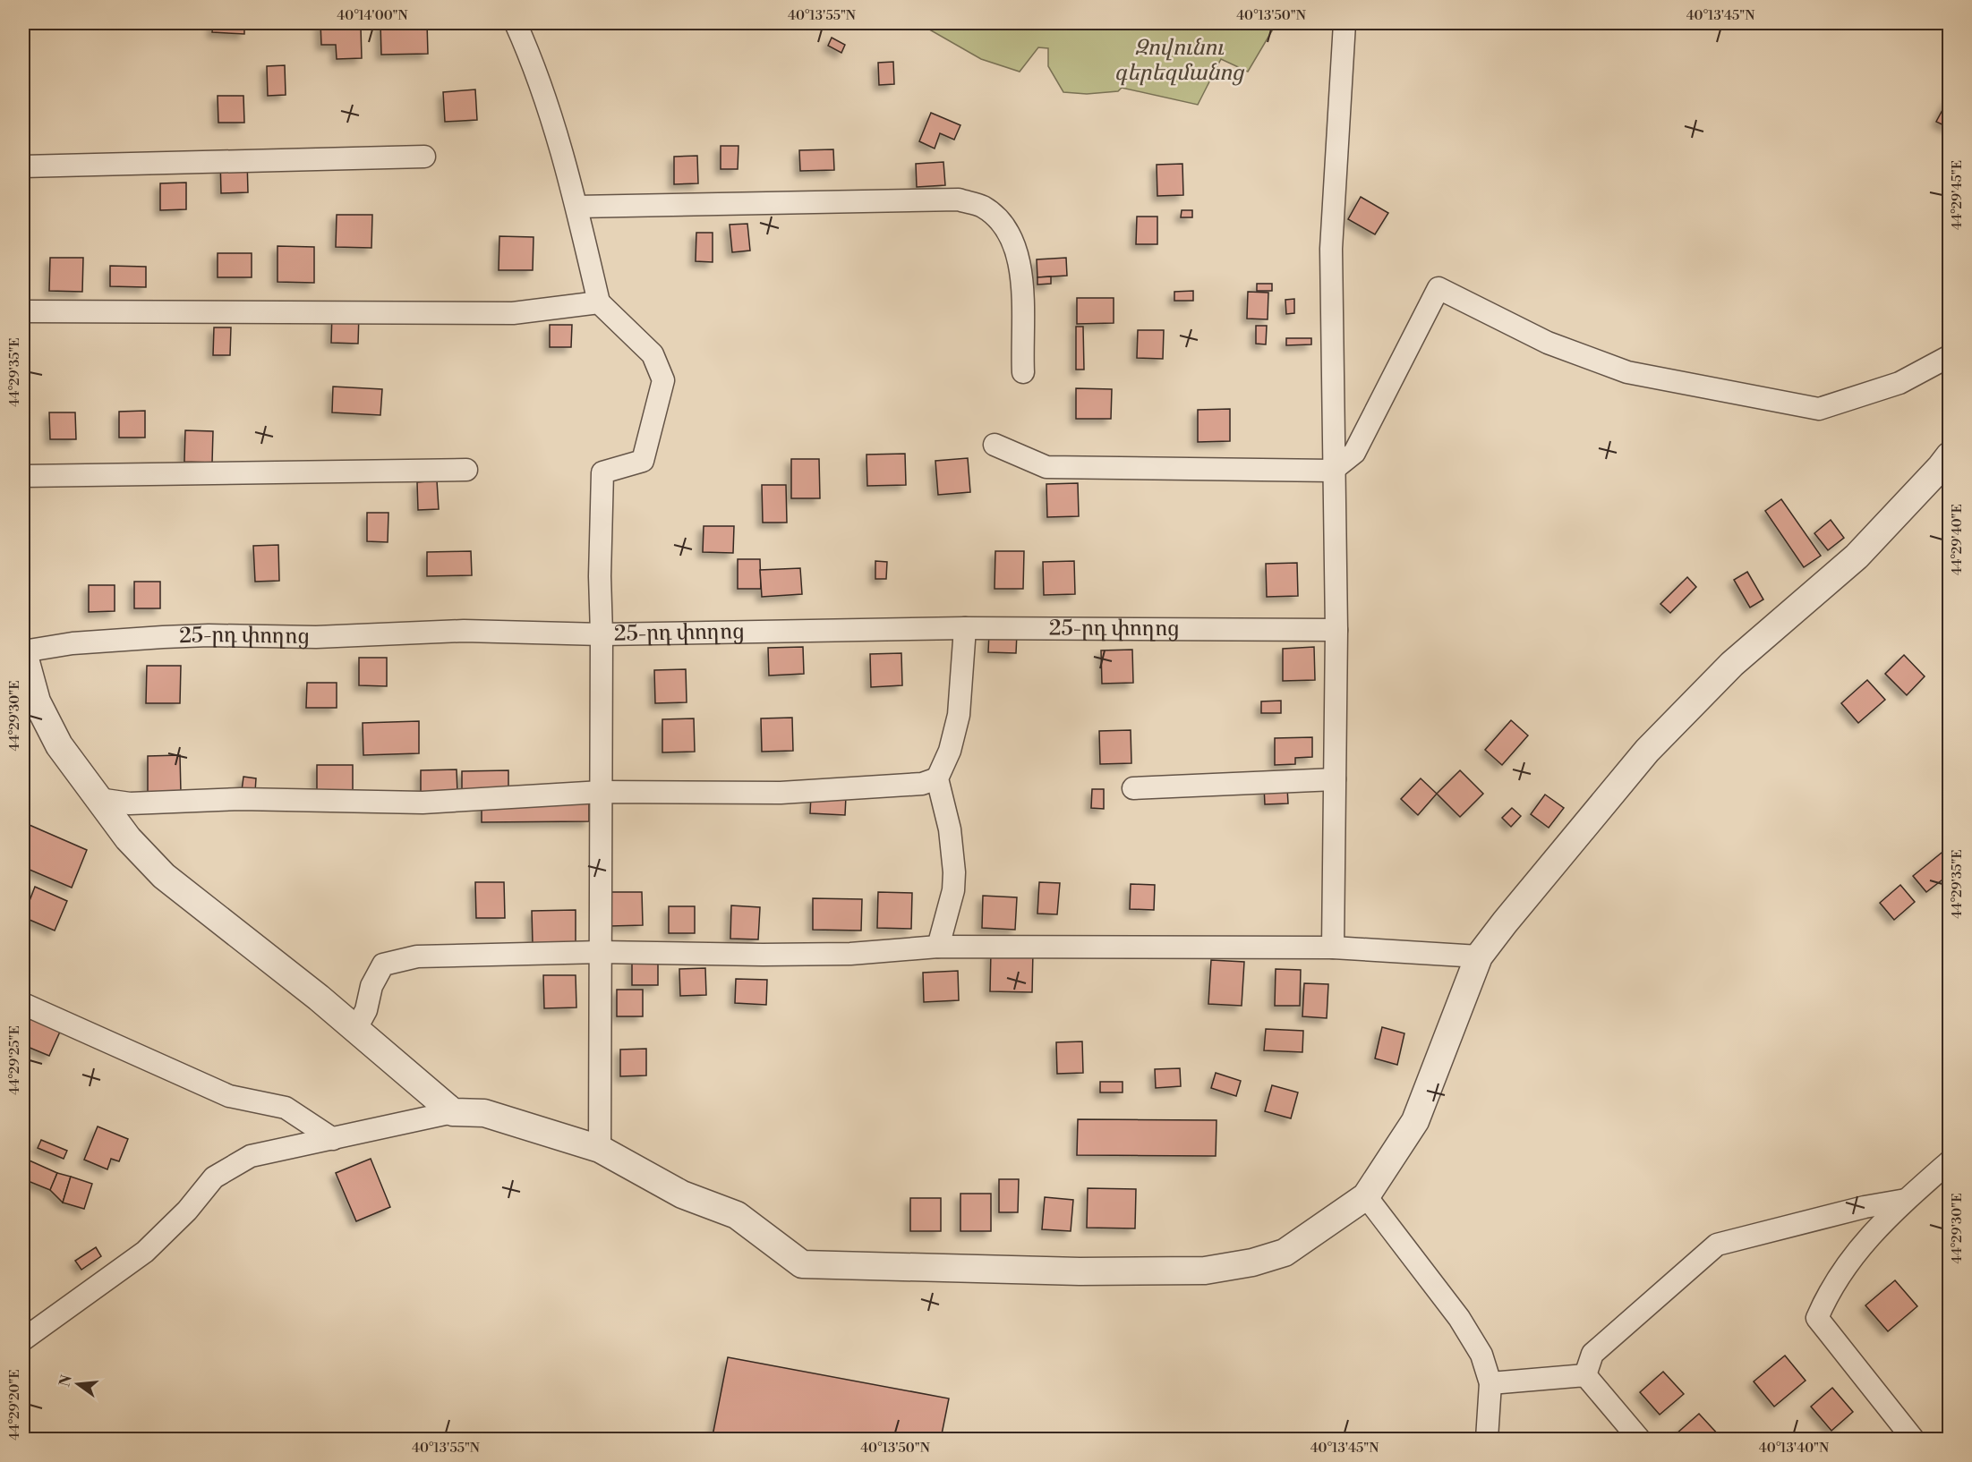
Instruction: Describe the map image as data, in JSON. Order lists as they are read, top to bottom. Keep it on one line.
{"streets":{"street":["25-րդ փողոց"]},"parks":["Զովունու գերեզմանոց"],"north":"left","coordinates":["40°14'00\"N","40°13'55\"N","40°13'50\"N","40°13'45\"N","44°29'45\"E","44°29'35\"E","44°29'40\"E","44°29'30\"E","44°29'25\"E","44°29'20\"E","40°13'40\"N"]}
